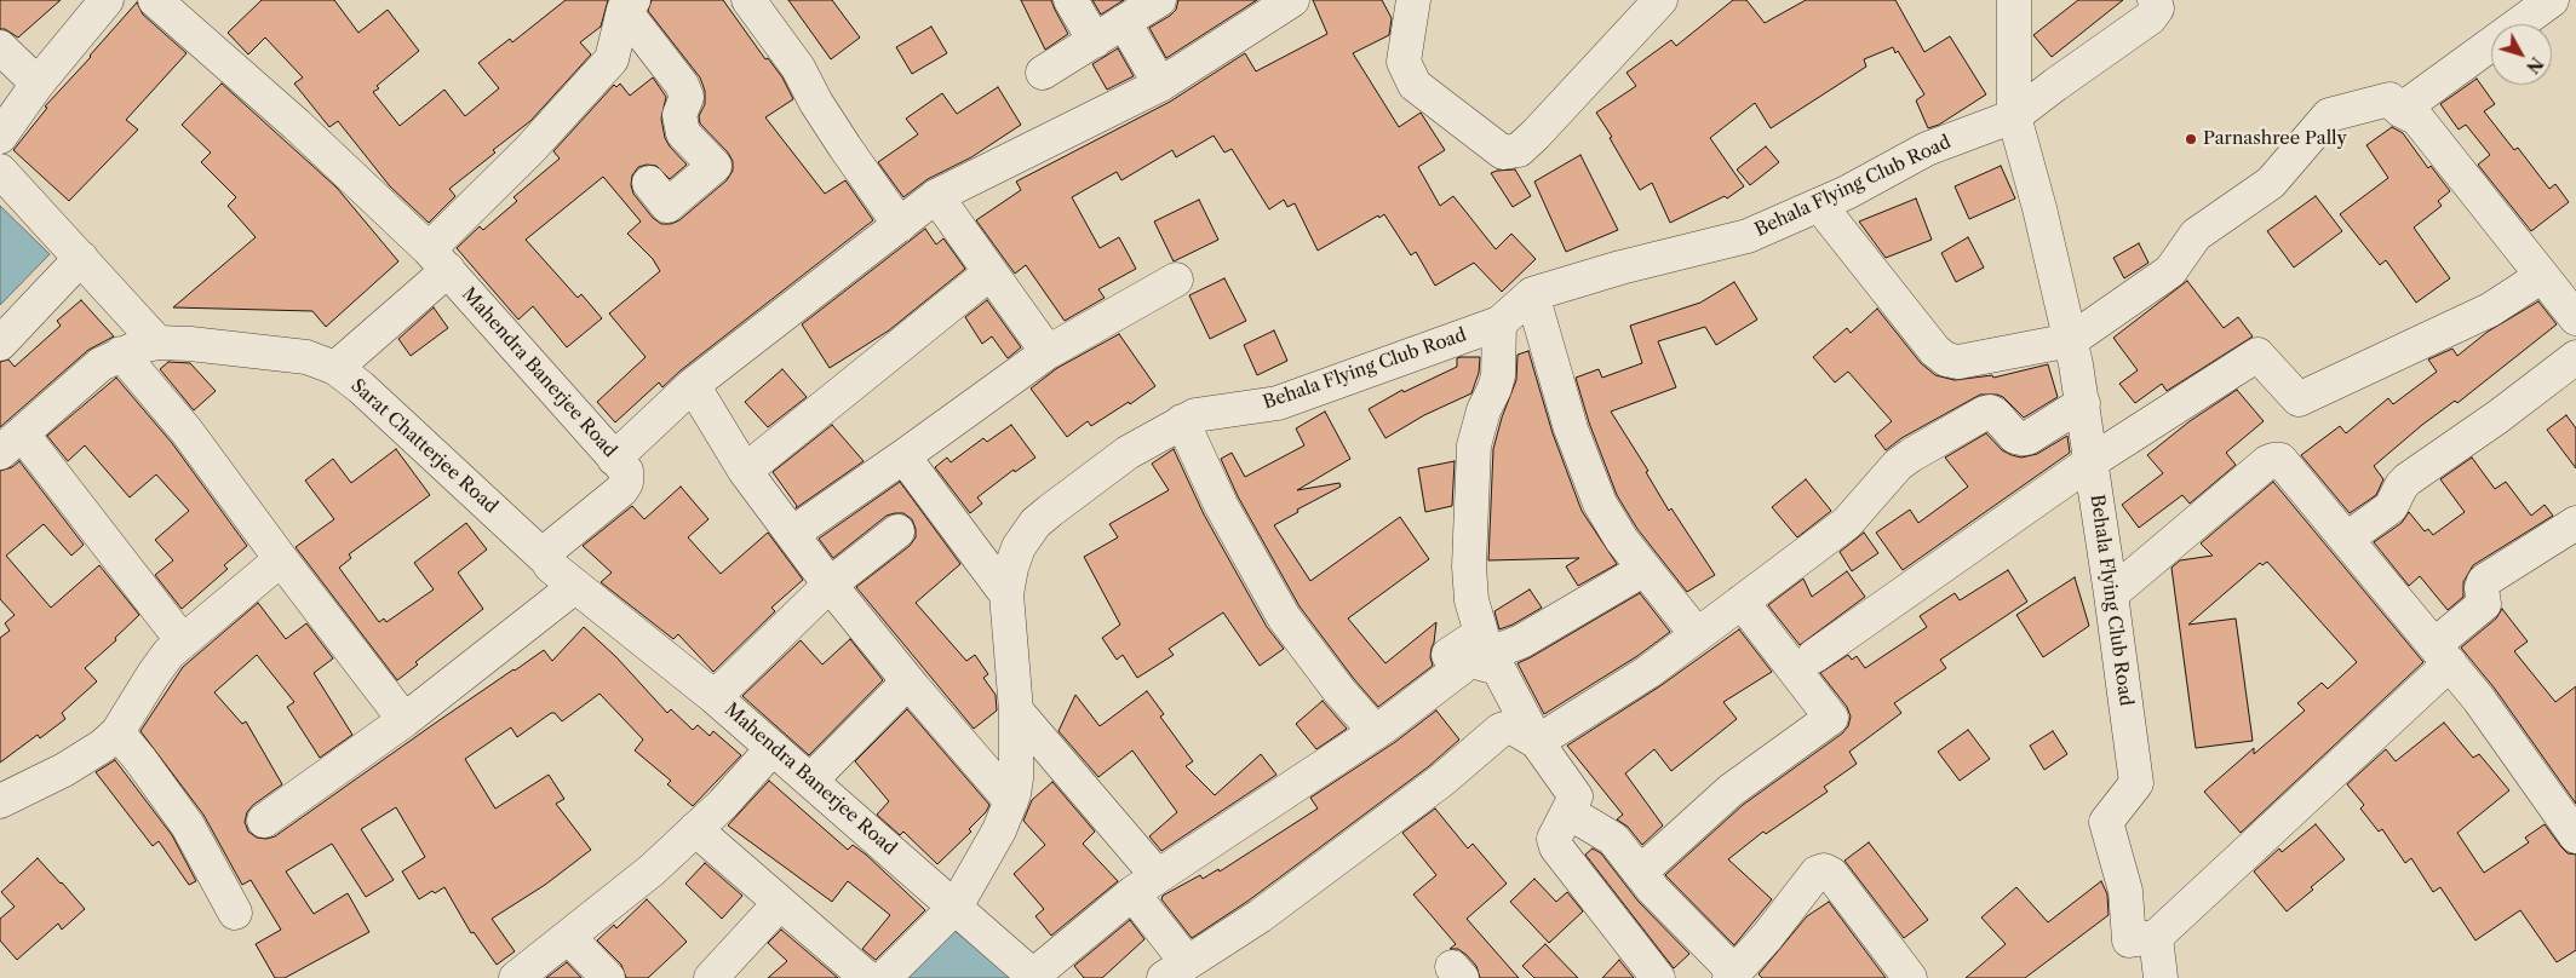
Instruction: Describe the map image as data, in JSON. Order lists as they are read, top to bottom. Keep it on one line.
{"streets":{"street":["Behala Flying Club Road","Mahendra Banerjee Road","Sarat Chatterjee Road"]},"crossings":[["Behala Flying Club Road","Mahendra Banerjee Road"],["Mahendra Banerjee Road","Sarat Chatterjee Road"]],"places":["Parnashree Pally"],"north":"bottom right"}
